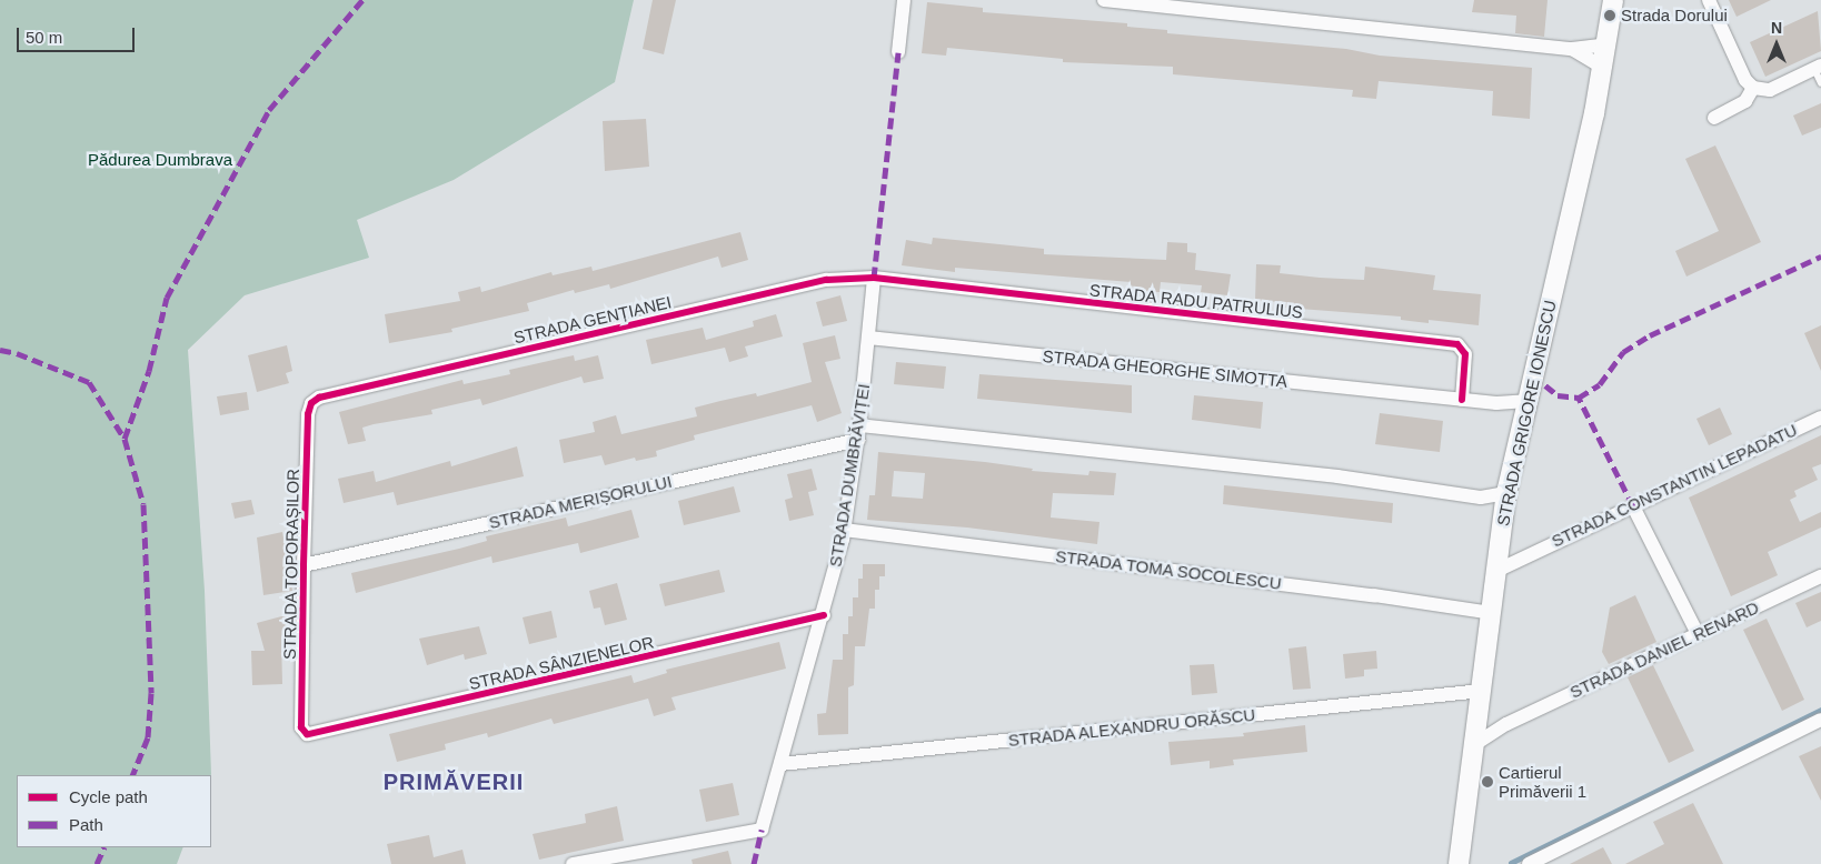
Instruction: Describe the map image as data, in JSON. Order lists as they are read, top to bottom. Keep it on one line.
{"streets":{"main road":["STRADA GRIGORE IONESCU"],"street":["STRADA RADU PATRULIUS","STRADA GENȚIANEI","STRADA GHEORGHE SIMOTTA","STRADA DUMBRĂVIȚEI","STRADA CONSTANTIN LEPADATU","STRADA MERIȘORULUI","STRADA TOPORAȘILOR","STRADA TOMA SOCOLESCU","STRADA DANIEL RENARD","STRADA SÂNZIENELOR","STRADA ALEXANDRU ORĂSCU"]},"crossings":[["STRADA RADU PATRULIUS","STRADA GENȚIANEI"],["STRADA RADU PATRULIUS","STRADA GHEORGHE SIMOTTA"],["STRADA RADU PATRULIUS","STRADA DUMBRĂVIȚEI"],["STRADA GENȚIANEI","STRADA DUMBRĂVIȚEI"],["STRADA GENȚIANEI","STRADA TOPORAȘILOR"],["STRADA GHEORGHE SIMOTTA","STRADA DUMBRĂVIȚEI"],["STRADA GRIGORE IONESCU","STRADA CONSTANTIN LEPADATU"],["STRADA GRIGORE IONESCU","STRADA TOMA SOCOLESCU"],["STRADA GRIGORE IONESCU","STRADA DANIEL RENARD"],["STRADA GRIGORE IONESCU","STRADA ALEXANDRU ORĂSCU"],["STRADA DUMBRĂVIȚEI","STRADA MERIȘORULUI"],["STRADA DUMBRĂVIȚEI","STRADA TOMA SOCOLESCU"],["STRADA DUMBRĂVIȚEI","STRADA SÂNZIENELOR"],["STRADA DUMBRĂVIȚEI","STRADA ALEXANDRU ORĂSCU"],["STRADA MERIȘORULUI","STRADA TOPORAȘILOR"],["STRADA TOPORAȘILOR","STRADA SÂNZIENELOR"]],"districts":["PRIMĂVERII"],"parks":["Pădurea Dumbrava"],"places":["Strada Dorului","Cartierul Primăverii 1"],"legend":["Cycle path","Path"],"scale_bar":"50 m","north":"top"}
